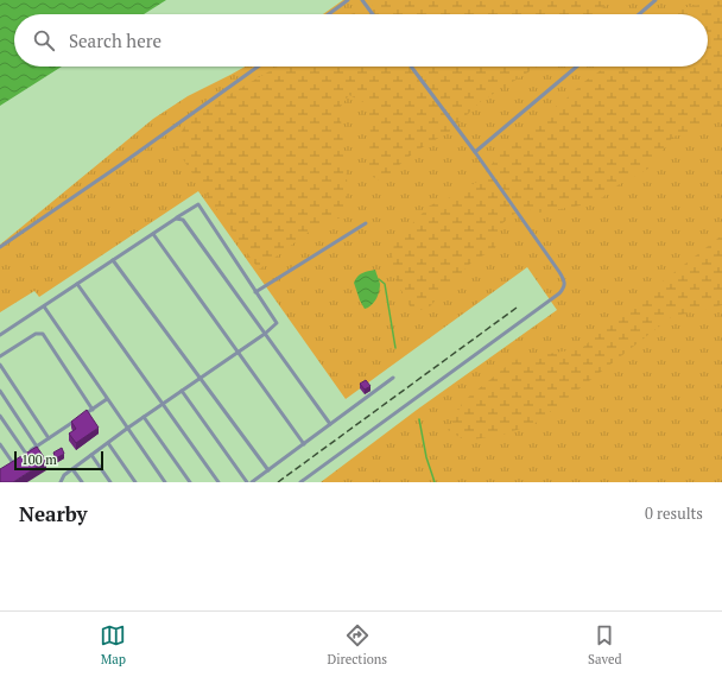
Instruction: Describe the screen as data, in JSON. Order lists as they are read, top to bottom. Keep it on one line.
{"scale_bar":"100 m","page":{"search":"Search here","scale":"100 m","heading":["Nearby","0 results"],"nav":["Map","Directions","Saved"]}}
